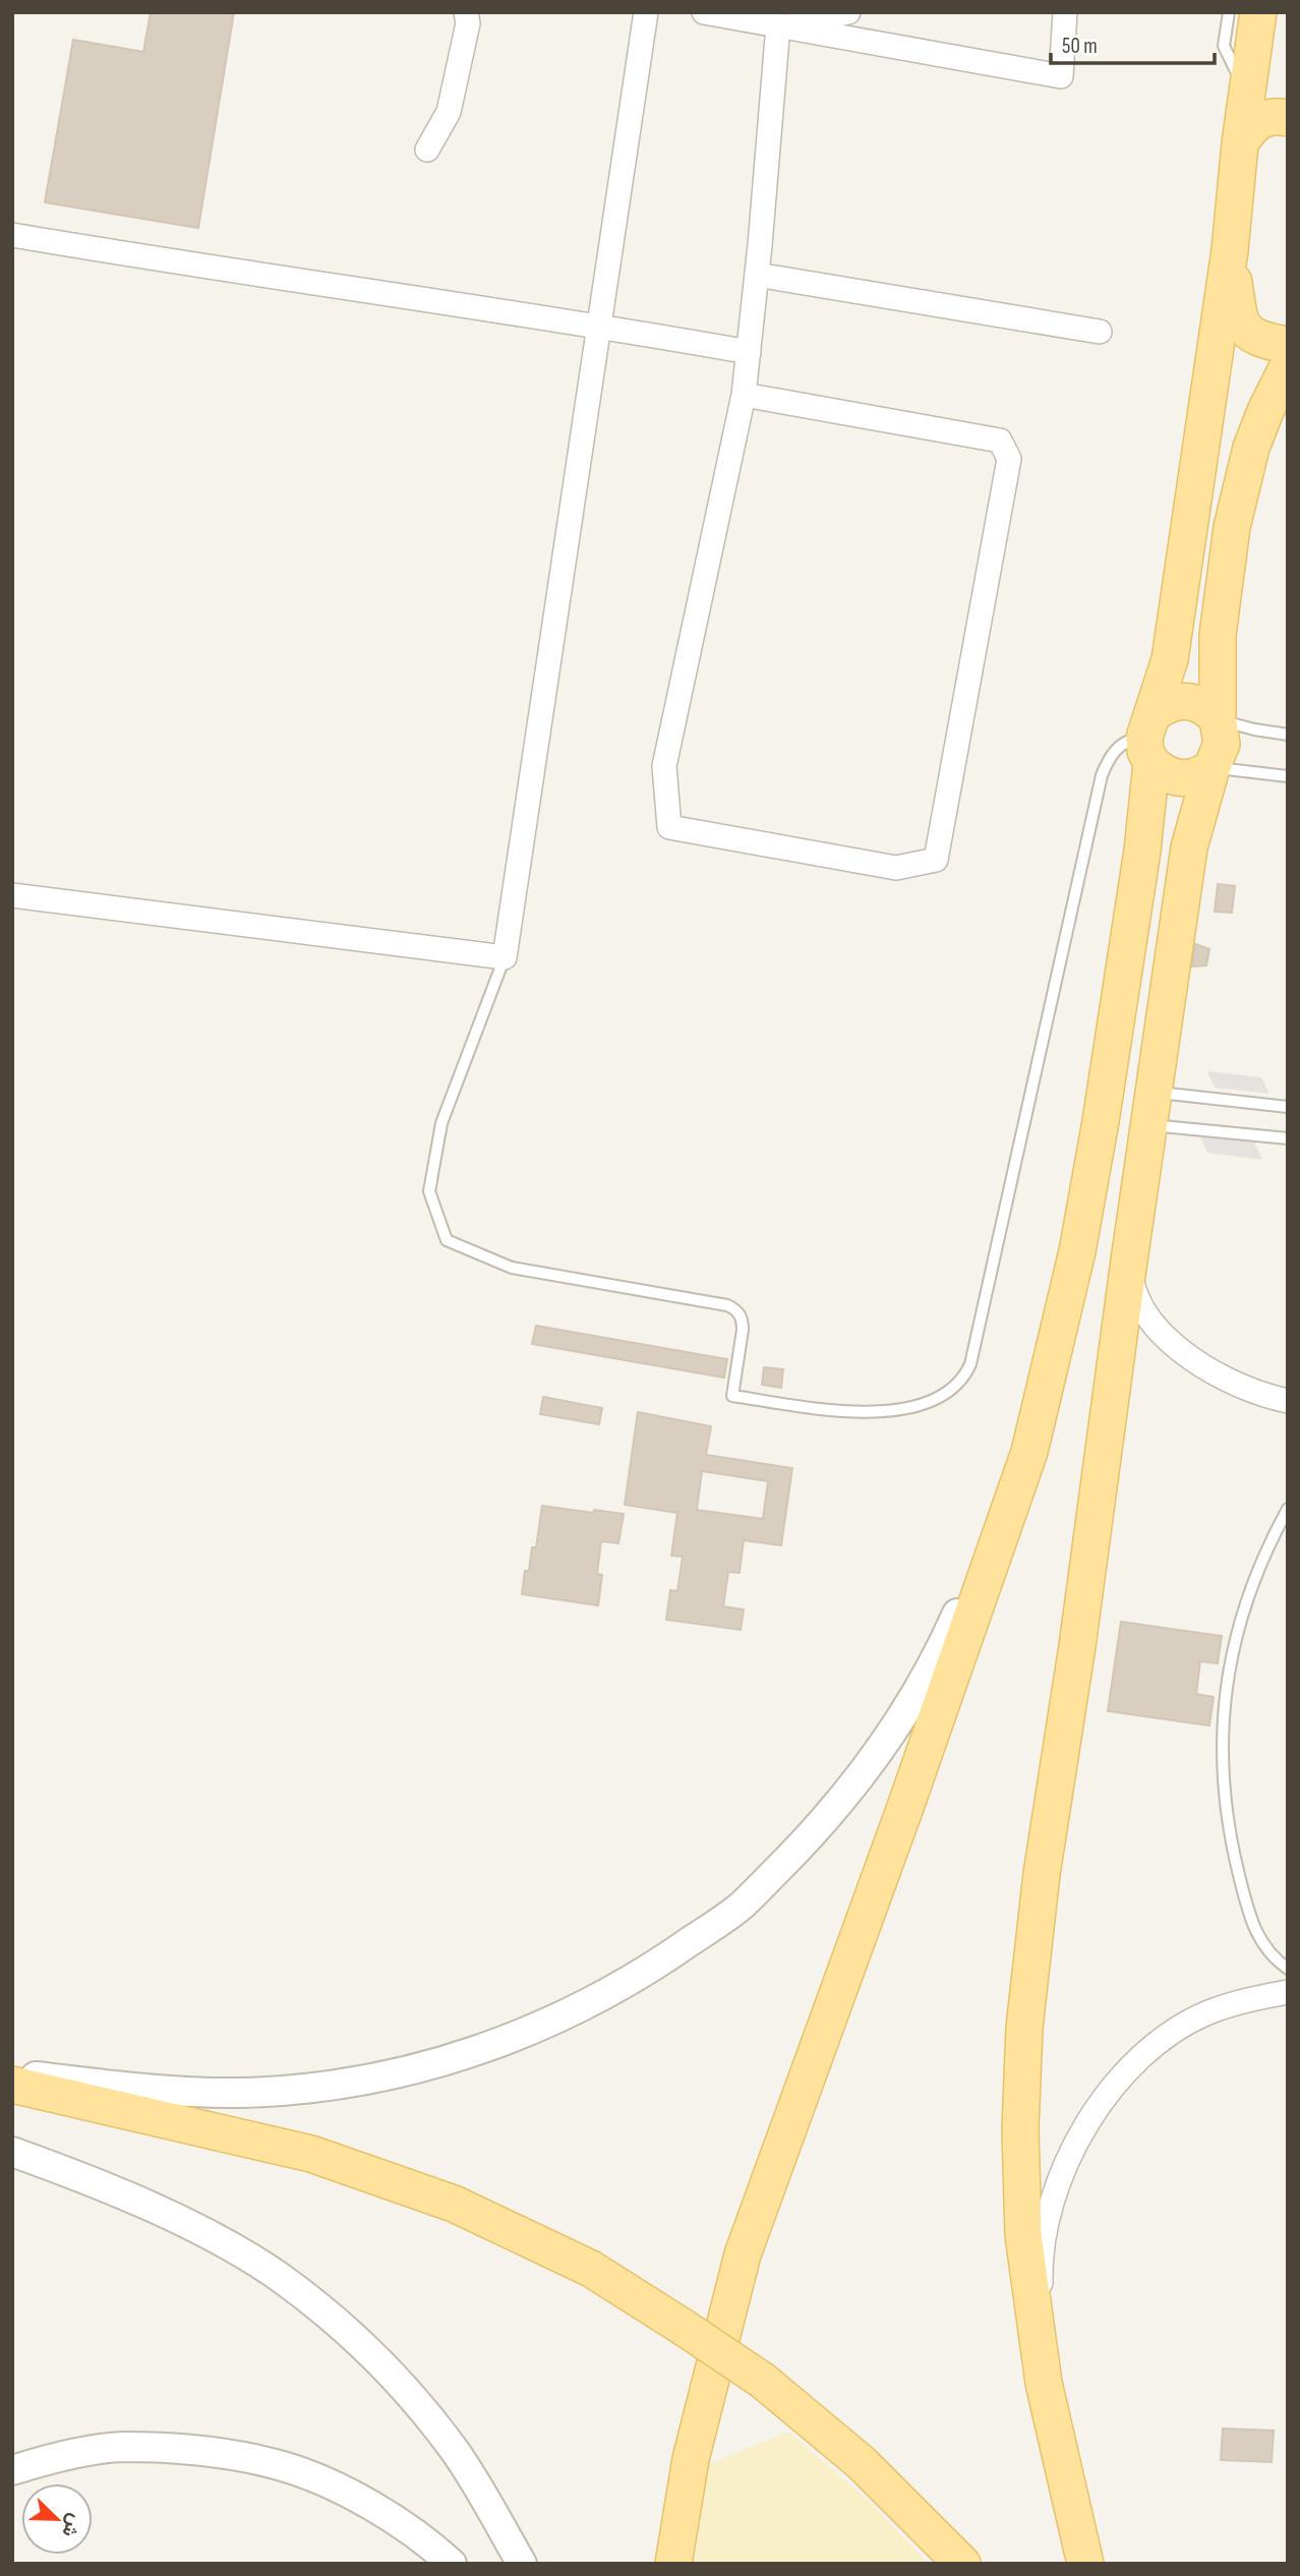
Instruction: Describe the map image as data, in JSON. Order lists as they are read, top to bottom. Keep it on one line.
{"scale_bar":"50 m","north":"bottom right"}
